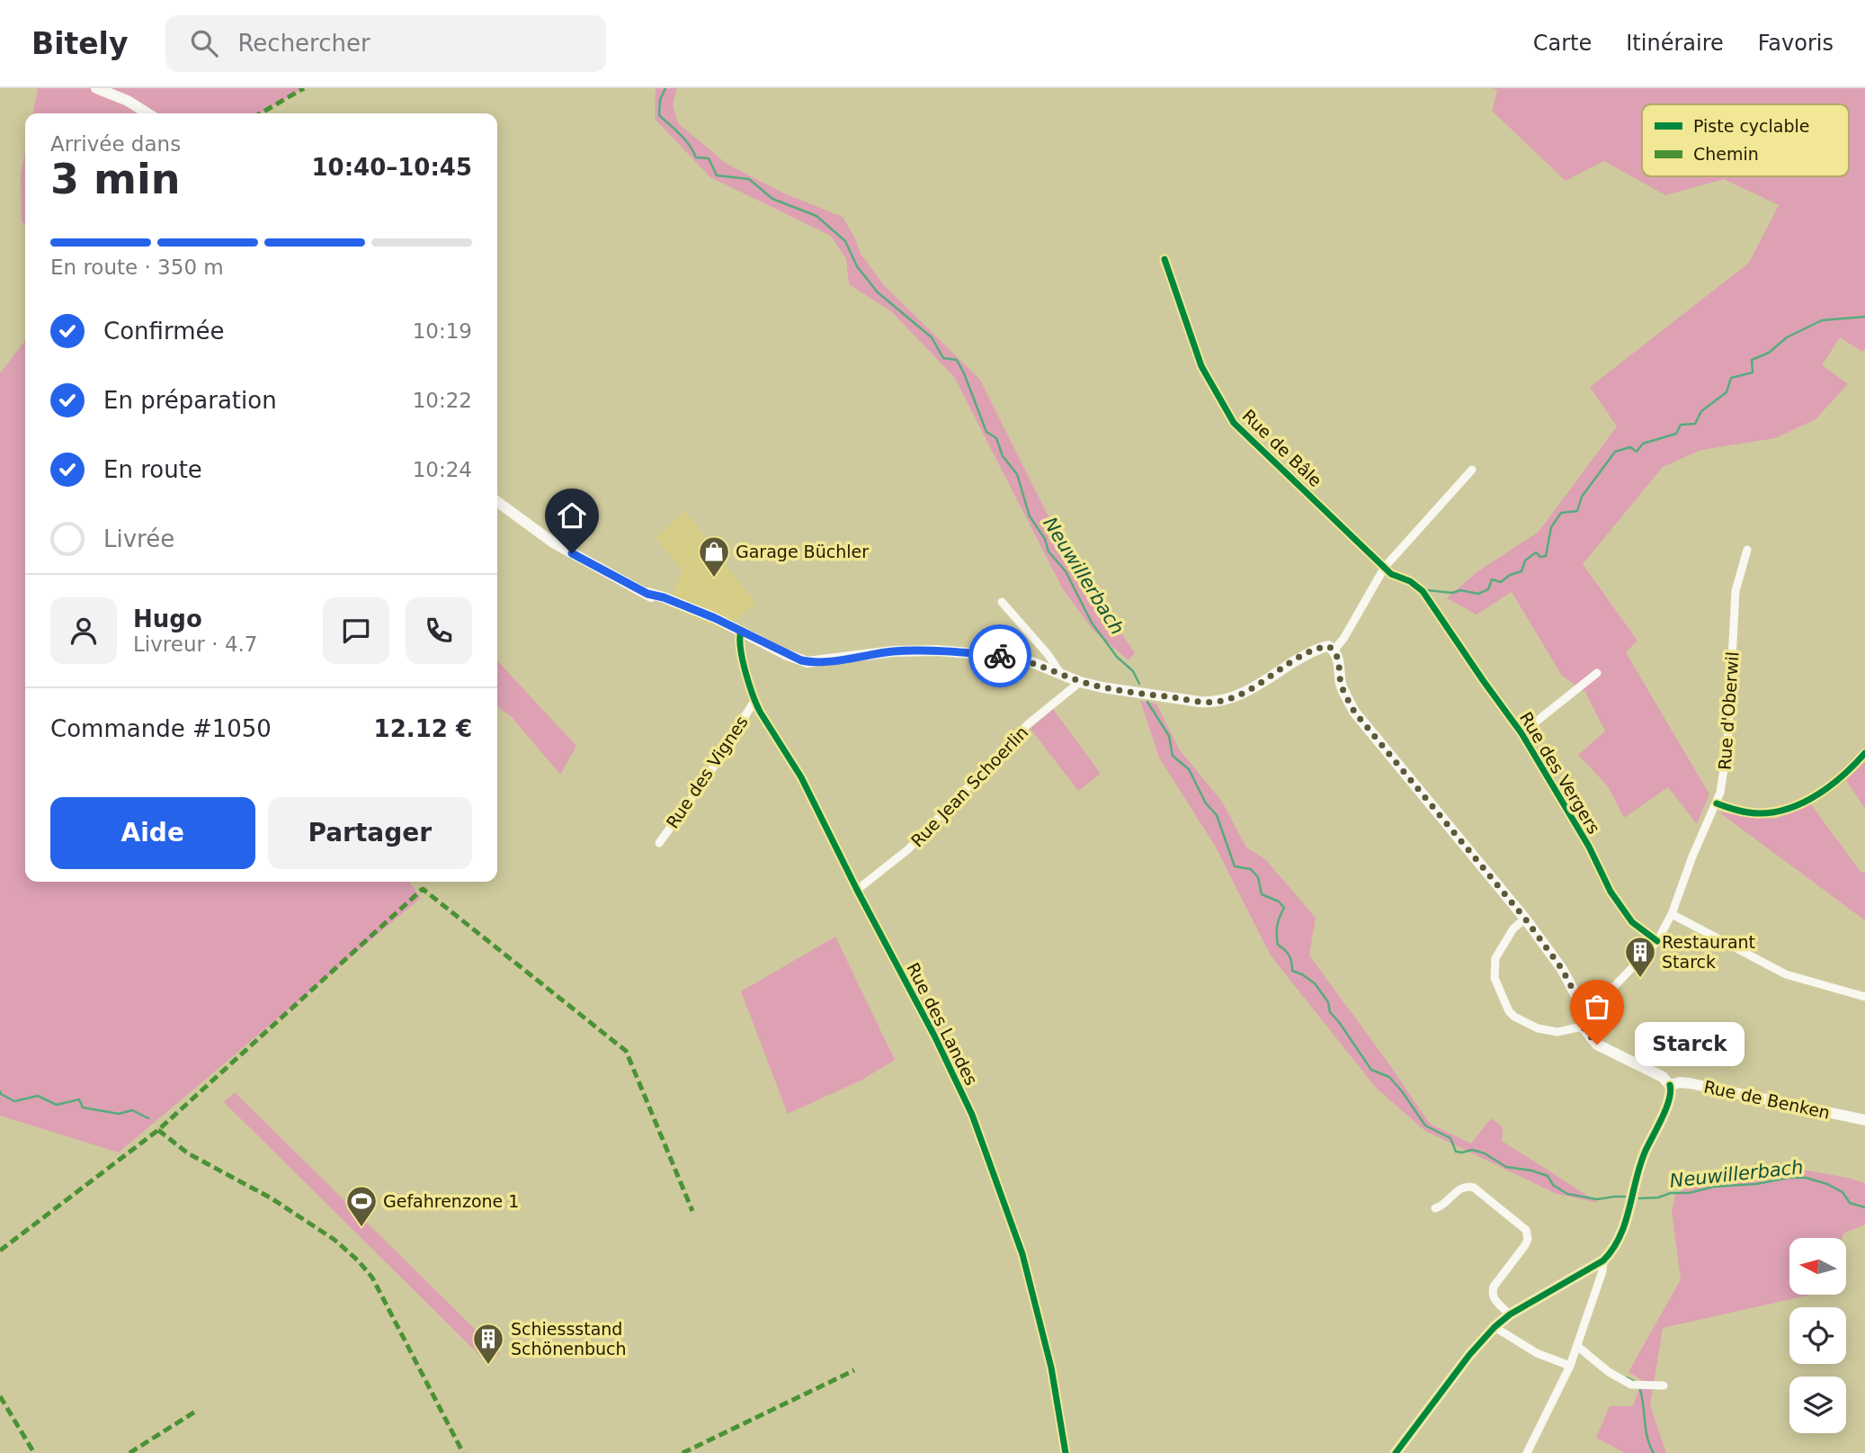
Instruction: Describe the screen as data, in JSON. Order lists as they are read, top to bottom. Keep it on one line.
{"streets":{"street":["Rue de Bâle","Rue d'Oberwil","Rue des Vignes","Rue des Vergers","Rue Jean Schoerlin","Rue des Landes","Rue de Benken"]},"crossings":[["Rue de Bâle","Rue des Vergers"],["Rue d'Oberwil","Rue des Vergers"],["Rue des Vignes","Rue des Landes"],["Rue Jean Schoerlin","Rue des Landes"]],"water":["Neuwillerbach"],"places":{"shop":["Garage Büchler"],"building":["Restaurant Starck","Schiessstand Schönenbuch"],"other":["Starck"],"sports":["Gefahrenzone 1"]},"legend":["Piste cyclable","Chemin"],"north":"left","page":{"header":"Bitely","search":"Rechercher","nav":["Carte","Itinéraire","Favoris"],"heading":["3 min","Arrivée dans","10:40–10:45"],"panel":["Hugo","Livreur · 4.7","Commande #1050","12.12 €"],"bar":"En route · 350 m","list":[["Confirmée","10:19"],["En préparation","10:22"],["En route","10:24"],"Livrée"],"buttons":["Aide","Partager"],"bubble":"Starck"}}
